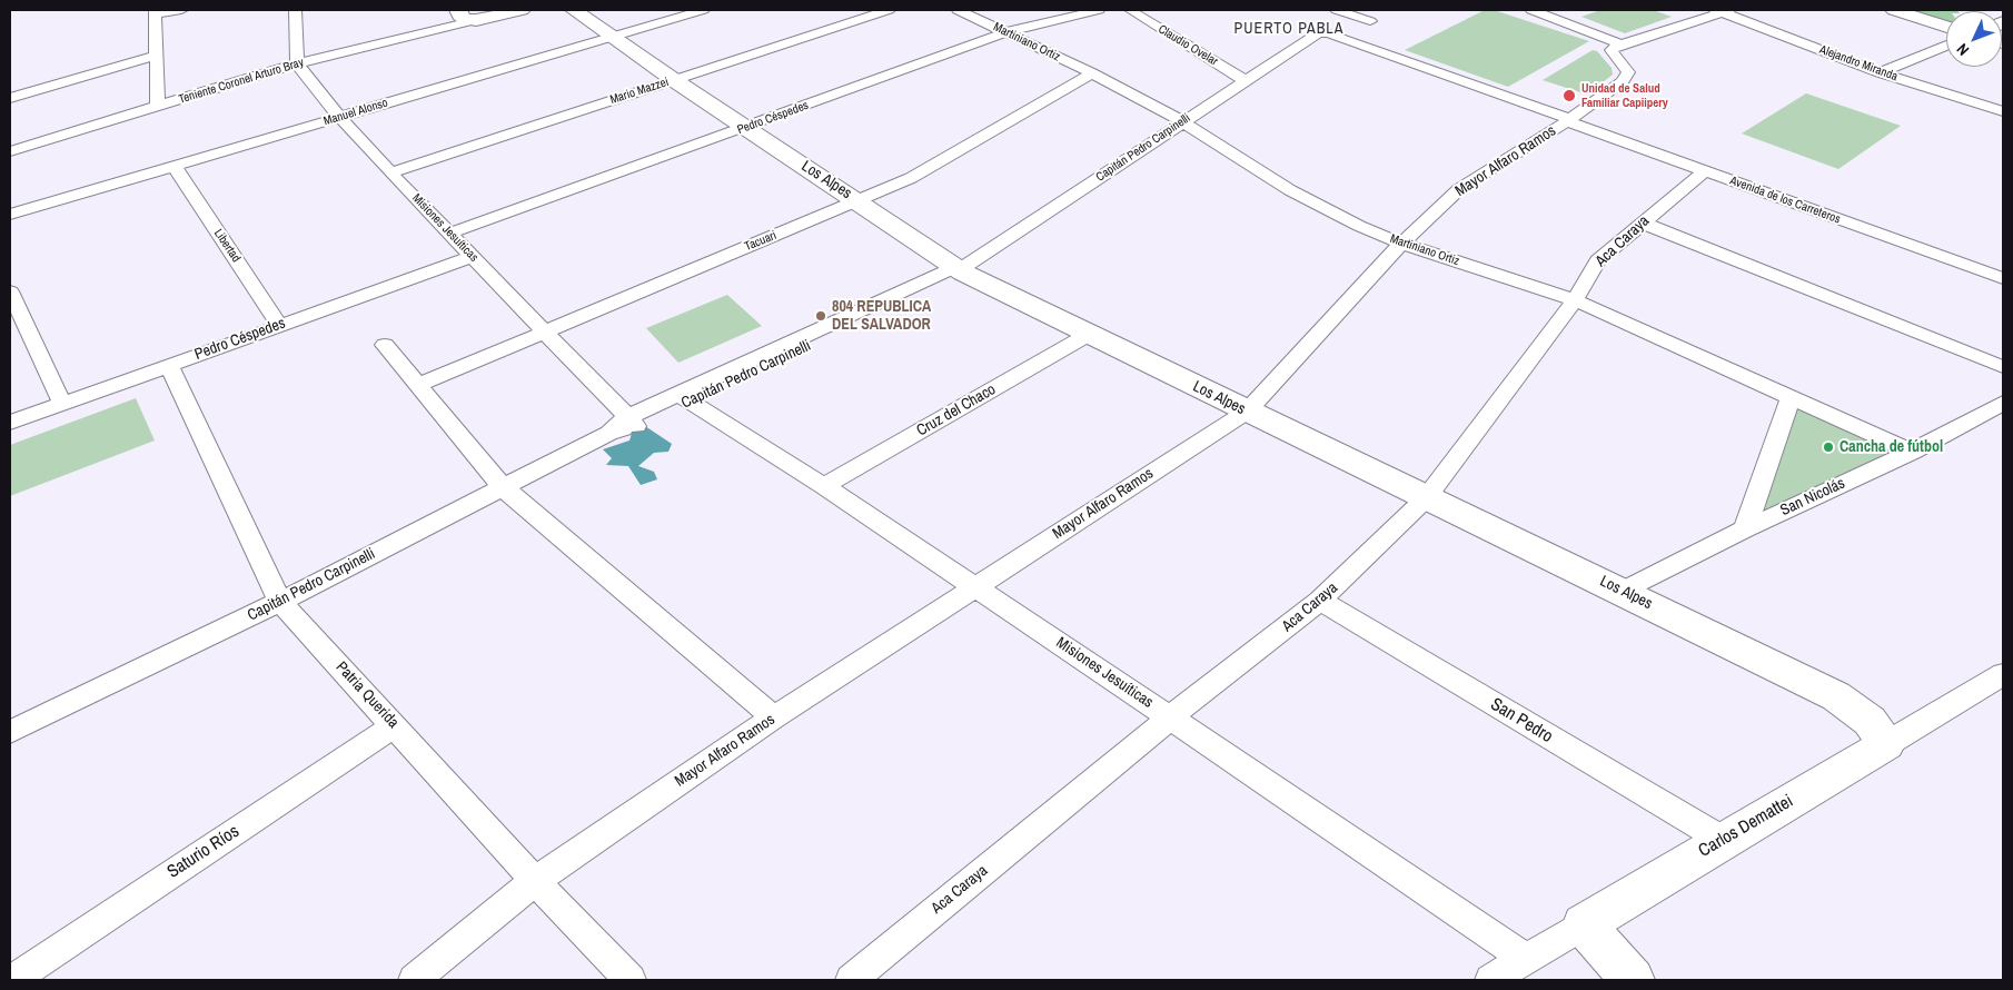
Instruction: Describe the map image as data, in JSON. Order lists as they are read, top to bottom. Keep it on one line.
{"streets":{"street":["Martiniano Ortiz","Claudio Ovelar","Alejandro Miranda","Teniente Coronel Arturo Bray","Mario Mazzei","Manuel Alonso","Pedro Céspedes","Capitán Pedro Carpinelli","Mayor Alfaro Ramos","Los Alpes","Avenida de los Carreteros","Misiones Jesuíticas","Tacuari","Aca Caraya","Libertad","Cruz del Chaco","San Nicolás","Patria Querida","San Pedro","Carlos Demattei","Saturio Ríos"]},"crossings":[["Martiniano Ortiz","Pedro Céspedes"],["Martiniano Ortiz","Capitán Pedro Carpinelli"],["Martiniano Ortiz","Mayor Alfaro Ramos"],["Martiniano Ortiz","Tacuari"],["Martiniano Ortiz","Aca Caraya"],["Martiniano Ortiz","San Nicolás"],["Claudio Ovelar","Capitán Pedro Carpinelli"],["Teniente Coronel Arturo Bray","Misiones Jesuíticas"],["Mario Mazzei","Los Alpes"],["Mario Mazzei","Misiones Jesuíticas"],["Manuel Alonso","Los Alpes"],["Manuel Alonso","Misiones Jesuíticas"],["Manuel Alonso","Libertad"],["Pedro Céspedes","Los Alpes"],["Pedro Céspedes","Misiones Jesuíticas"],["Pedro Céspedes","Libertad"],["Pedro Céspedes","Patria Querida"],["Capitán Pedro Carpinelli","Los Alpes"],["Capitán Pedro Carpinelli","Avenida de los Carreteros"],["Capitán Pedro Carpinelli","Misiones Jesuíticas"],["Capitán Pedro Carpinelli","Patria Querida"],["Mayor Alfaro Ramos","Los Alpes"],["Mayor Alfaro Ramos","Avenida de los Carreteros"],["Mayor Alfaro Ramos","Misiones Jesuíticas"],["Mayor Alfaro Ramos","Patria Querida"],["Los Alpes","Tacuari"],["Los Alpes","Aca Caraya"],["Los Alpes","Cruz del Chaco"],["Los Alpes","San Nicolás"],["Los Alpes","Carlos Demattei"],["Avenida de los Carreteros","Aca Caraya"],["Misiones Jesuíticas","Tacuari"],["Misiones Jesuíticas","Aca Caraya"],["Misiones Jesuíticas","Cruz del Chaco"],["Misiones Jesuíticas","Carlos Demattei"],["Aca Caraya","San Pedro"],["Patria Querida","Saturio Ríos"],["San Pedro","Carlos Demattei"]],"districts":["PUERTO PABLA"],"places":["Unidad de Salud Familiar Capiipery","804 REPUBLICA DEL SALVADOR","Cancha de fútbol"],"north":"bottom left"}
